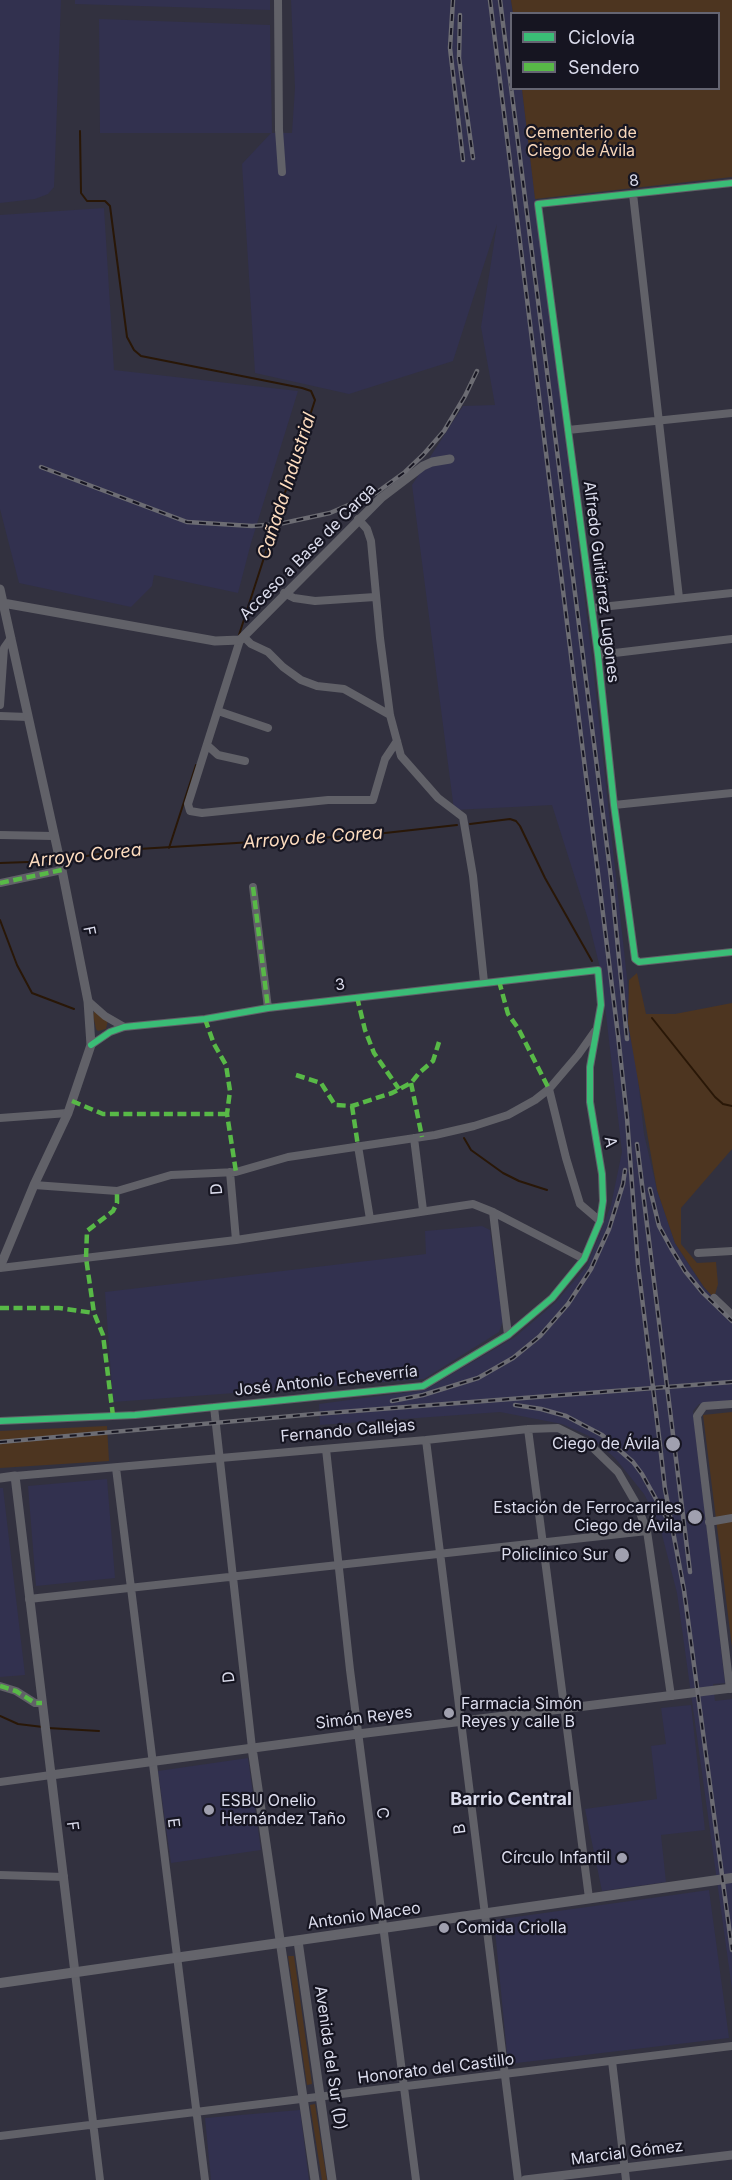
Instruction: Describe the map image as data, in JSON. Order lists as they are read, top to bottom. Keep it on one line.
{"streets":{"main road":["Antonio Maceo"],"street":["8","Acceso a Base de Carga","Alfredo Guitiérrez Lugones","F","3","A","D","José Antonio Echeverría","Fernando Callejas","Simón Reyes","C","E","B","Avenida del Sur (D)","Honorato del Castillo","Marcial Gómez"]},"crossings":[["8","Alfredo Guitiérrez Lugones"],["Acceso a Base de Carga","F"],["F","3"],["F","Fernando Callejas"],["F","Simón Reyes"],["F","Antonio Maceo"],["F","Honorato del Castillo"],["3","A"],["A","José Antonio Echeverría"],["D","José Antonio Echeverría"],["D","Fernando Callejas"],["D","Simón Reyes"],["D","Antonio Maceo"],["D","Avenida del Sur (D)"],["Fernando Callejas","Simón Reyes"],["Fernando Callejas","C"],["Fernando Callejas","E"],["Fernando Callejas","B"],["Simón Reyes","C"],["Simón Reyes","E"],["Simón Reyes","B"],["C","Antonio Maceo"],["C","Honorato del Castillo"],["E","Antonio Maceo"],["E","Honorato del Castillo"],["B","Antonio Maceo"],["B","Honorato del Castillo"],["Antonio Maceo","Avenida del Sur (D)"],["Avenida del Sur (D)","Honorato del Castillo"]],"districts":["Barrio Central"],"water":["Cañada Industrial","Arroyo de Corea","Arroyo Corea"],"parks":["Cementerio de Ciego de Ávila"],"places":["Ciego de Ávila","Estación de Ferrocarriles Ciego de Ávila","Policlínico Sur","Farmacia Simón Reyes y calle B","ESBU Onelio Hernández Taño","Círculo Infantil","Comida Criolla"],"legend":["Ciclovía","Sendero"]}
